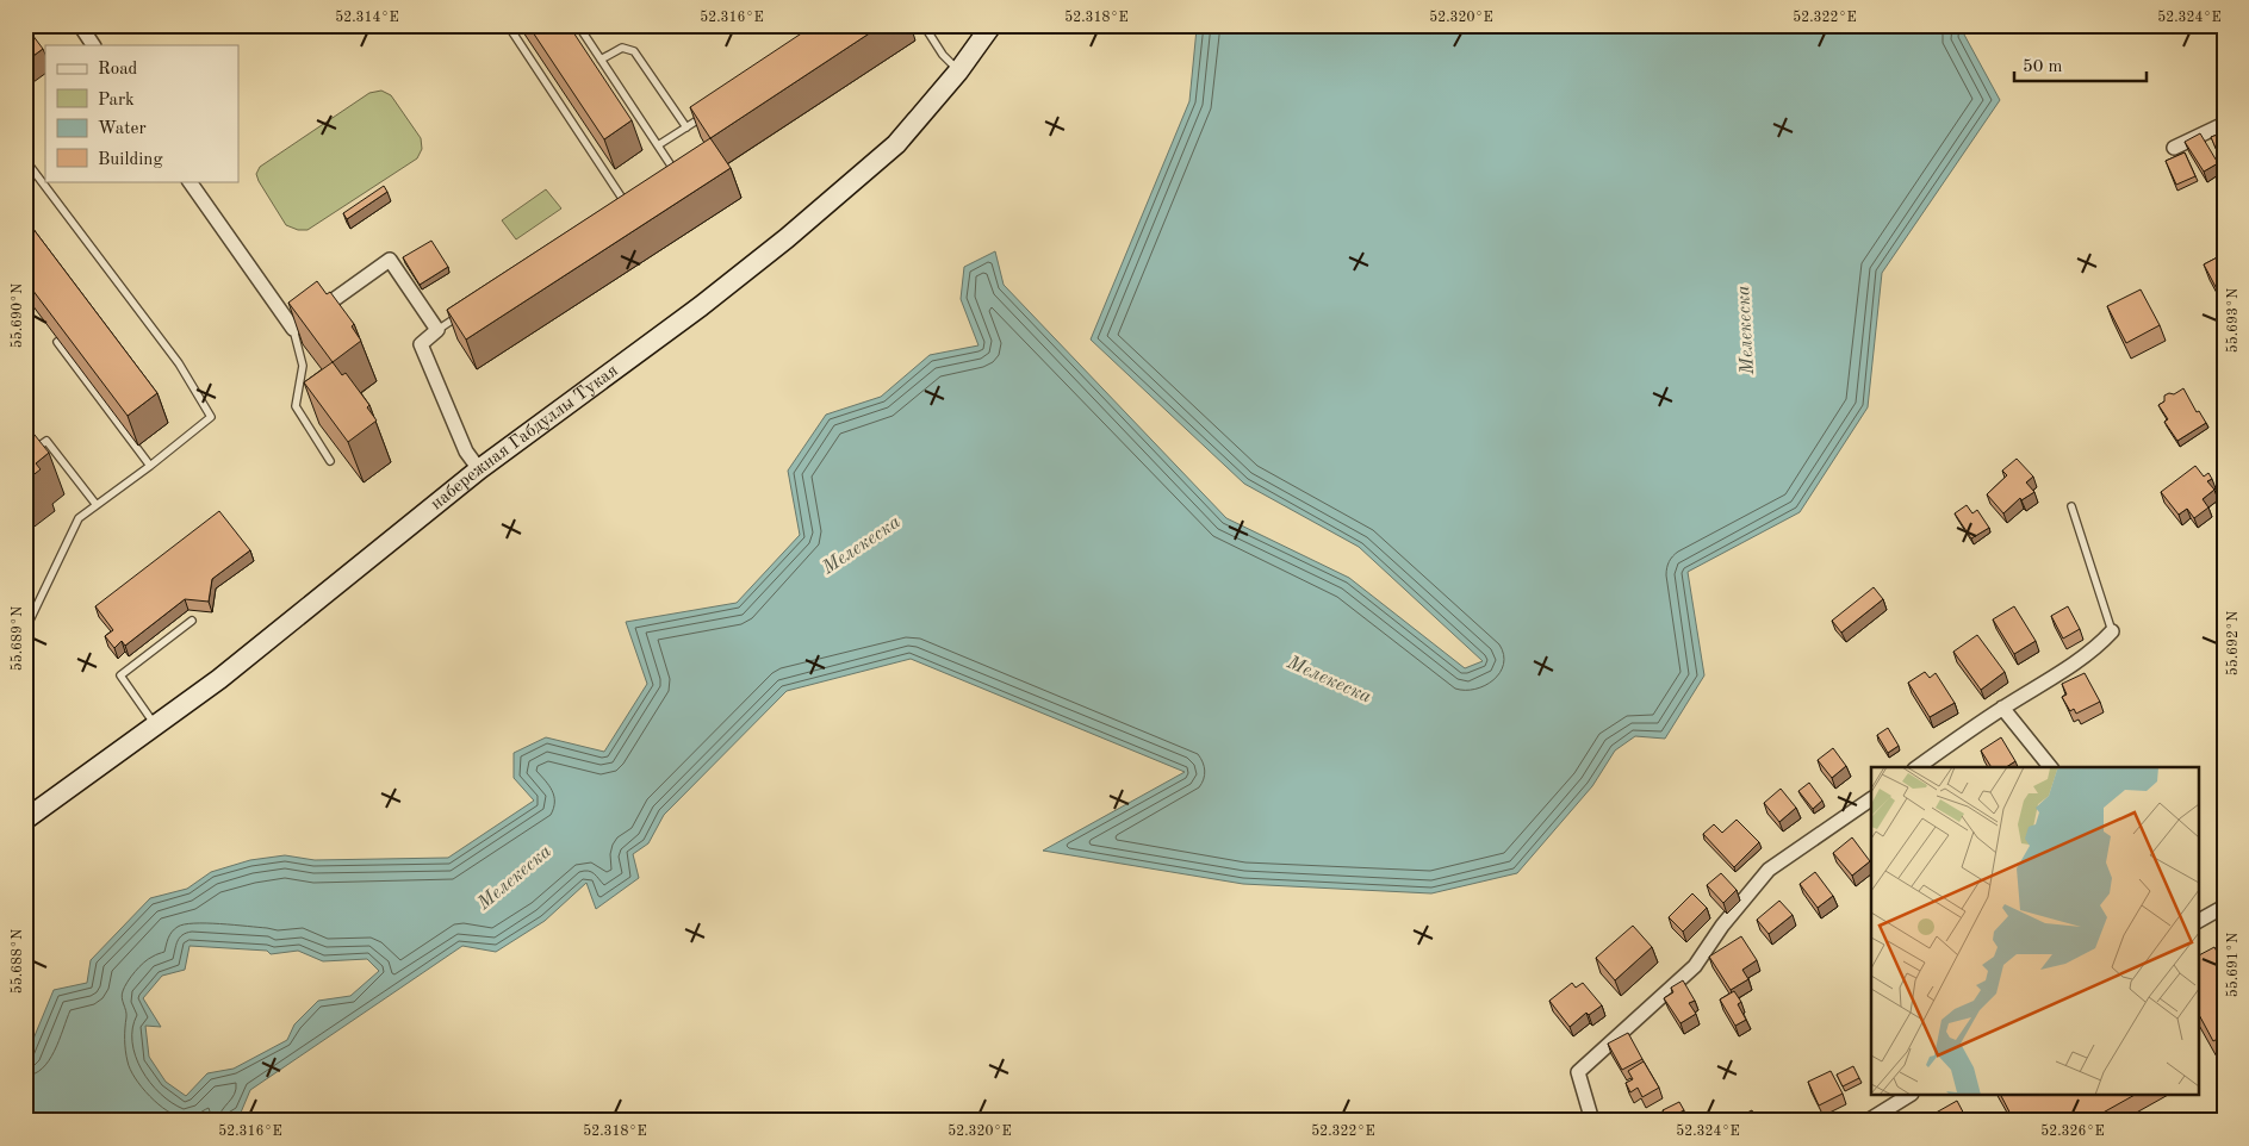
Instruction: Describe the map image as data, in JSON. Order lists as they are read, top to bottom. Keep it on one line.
{"streets":{"main road":["набережная Габдуллы Тукая"]},"water":["Мелекеска"],"legend":["Road","Park","Water","Building"],"scale_bar":"50 m","coordinates":["52.314°E","52.316°E","52.318°E","52.320°E","52.322°E","52.324°E","55.690°N","55.693°N","55.689°N","55.692°N","55.688°N","55.691°N","52.326°E"]}
